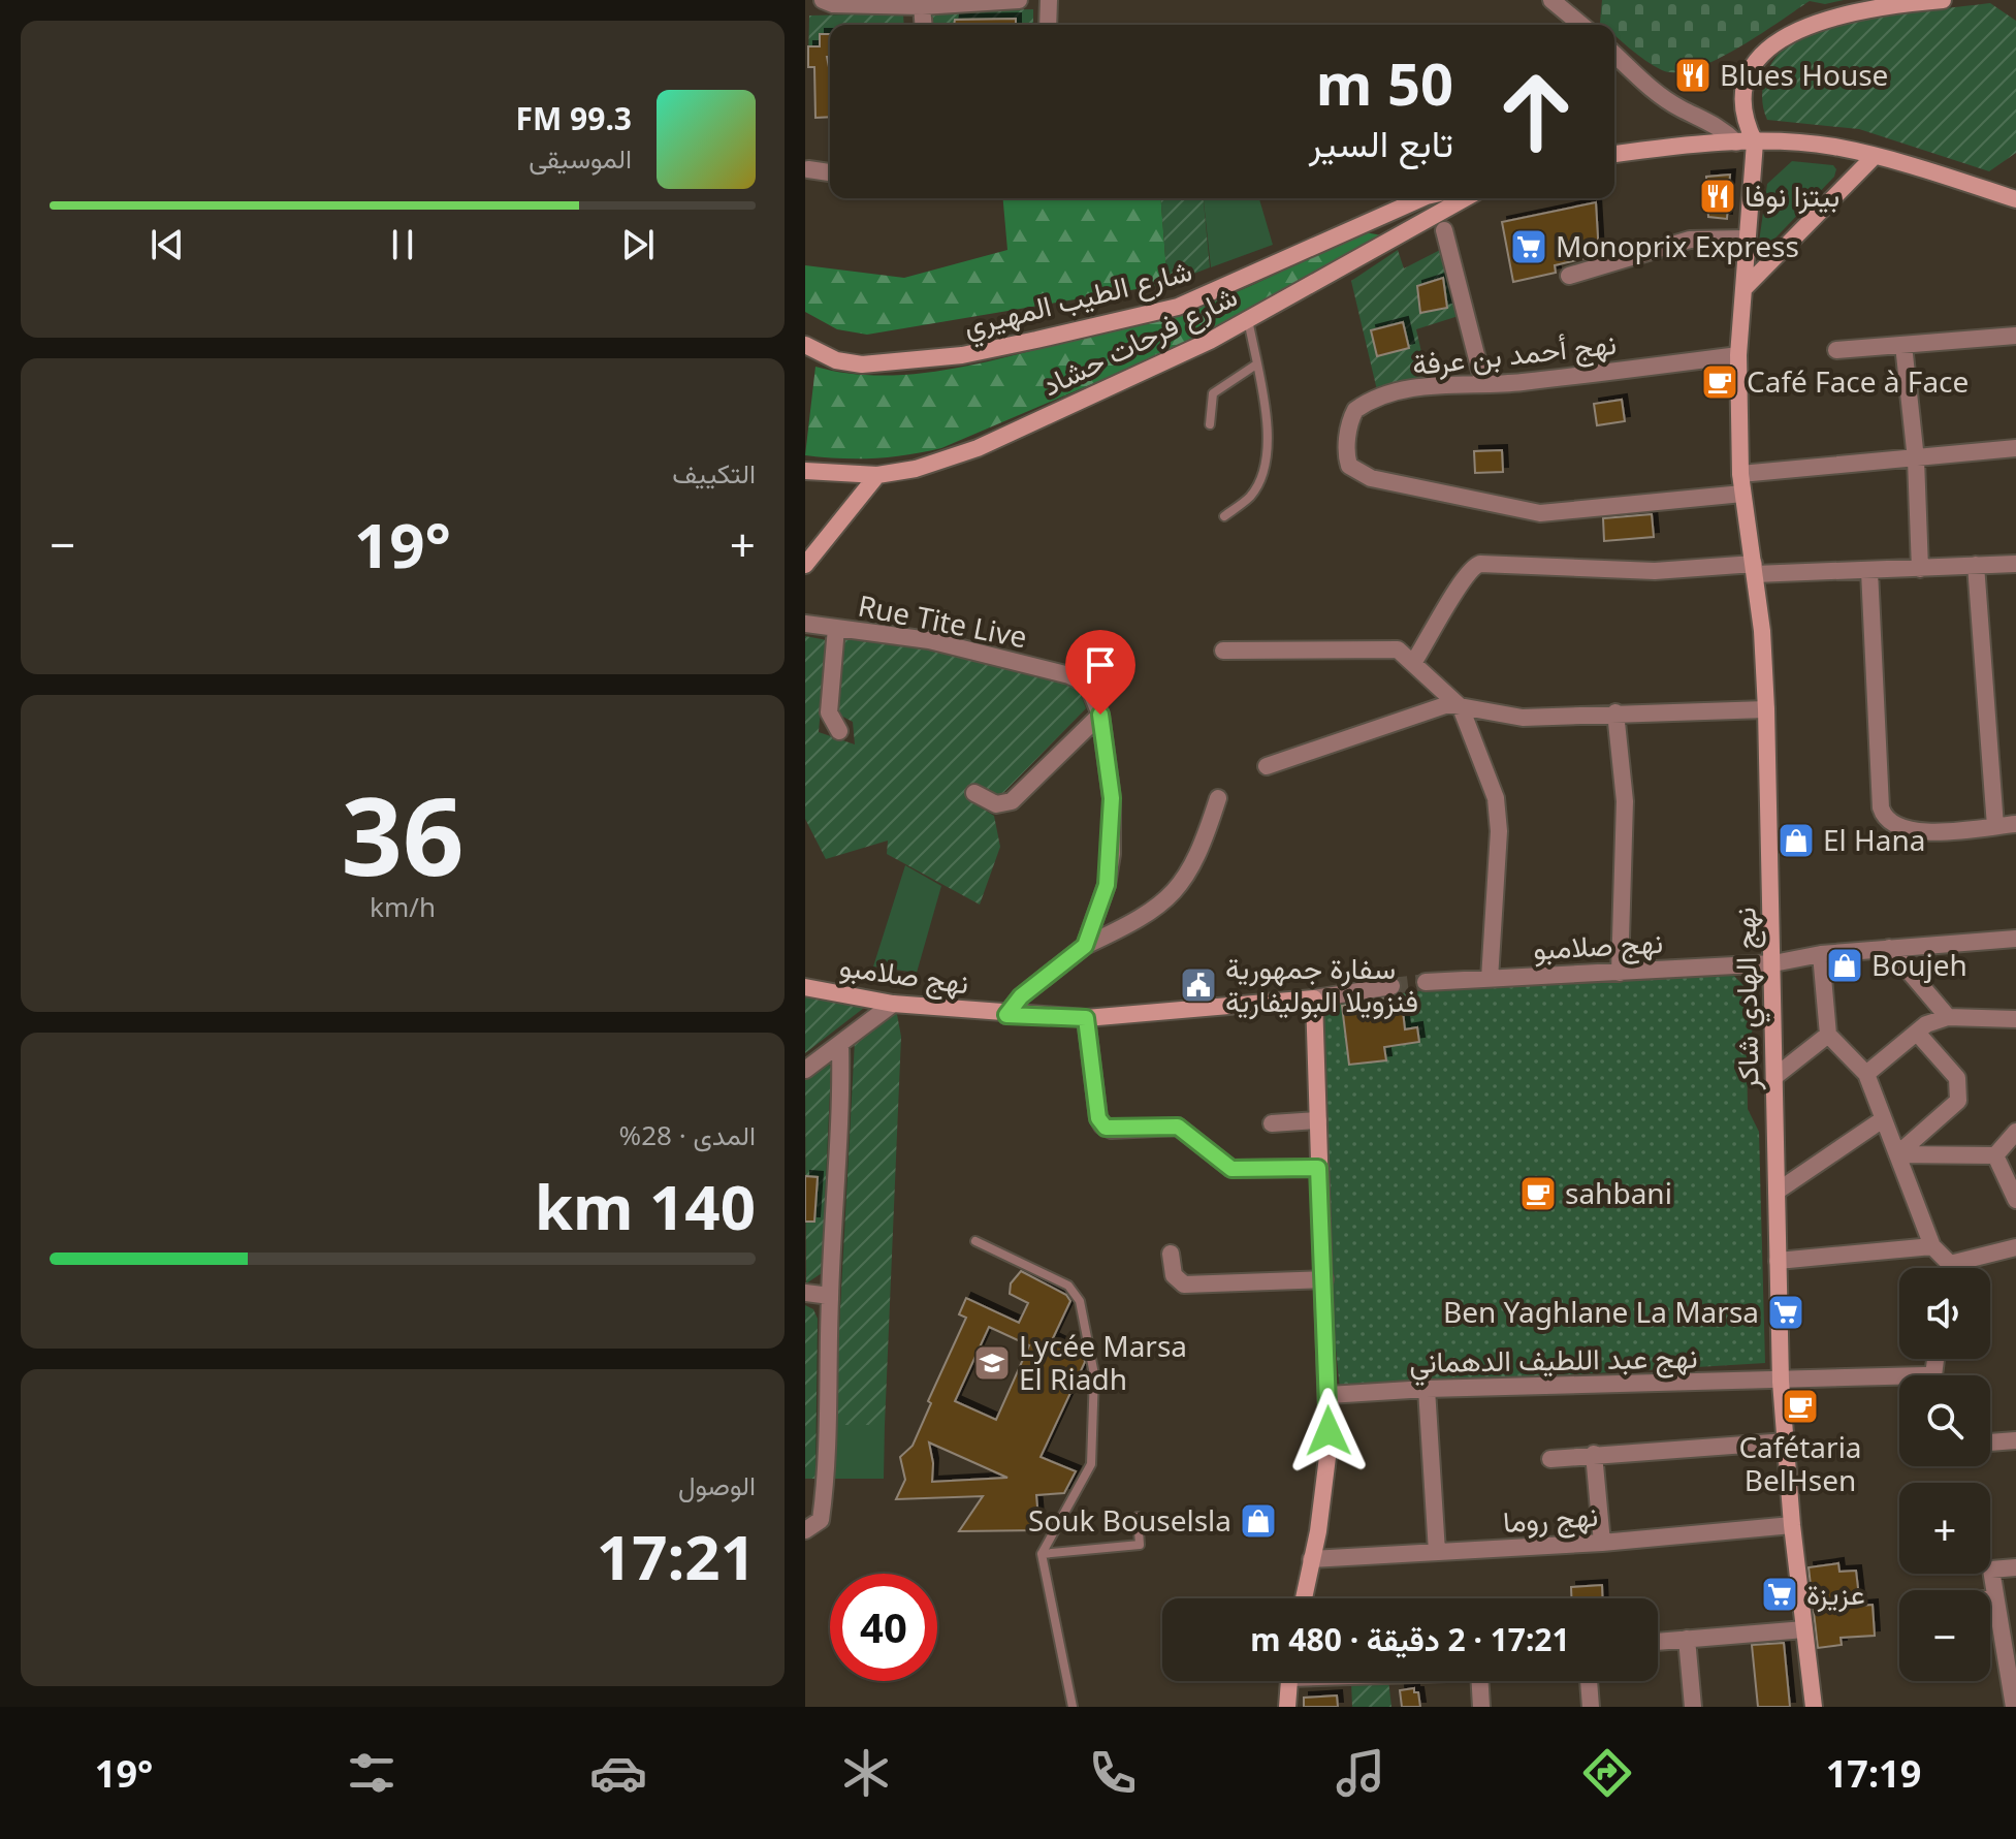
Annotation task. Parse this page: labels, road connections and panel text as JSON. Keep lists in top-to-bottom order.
{
  "streets": {
    "street": [
      "شارع الطيب المهيري",
      "شارع فرحات حشاد",
      "نهج أحمد بن عرفة",
      "Rue Tite Live",
      "نهج صلامبو",
      "نهج الهادي شاكر",
      "نهج عبد اللطيف الدهماني",
      "نهج روما"
    ]
  },
  "crossings": [
    ["نهج أحمد بن عرفة", "نهج الهادي شاكر"],
    ["نهج صلامبو", "نهج الهادي شاكر"],
    ["نهج الهادي شاكر", "نهج عبد اللطيف الدهماني"],
    ["نهج الهادي شاكر", "نهج روما"]
  ],
  "places": {
    "restaurant": ["Blues House", "بيتزا نوفا"],
    "supermarket": ["Monoprix Express", "Ben Yaghlane La Marsa", "عزيزة"],
    "cafe": ["Café Face à Face", "sahbani", "Cafétaria BelHsen"],
    "shop": ["El Hana", "Boujeh", "Souk Bouselsla"],
    "public building": ["سفارة جمهورية فنزويلا البوليفارية"],
    "school or university": ["Lycée Marsa El Riadh"]
  },
  "page": {
    "turn": ["50 m", "تابع السير"],
    "song": ["99.3 FM", "الموسيقى"],
    "tile": [
      "التكييف",
      ["36", "km/h"],
      ["المدى · 28%", "140 km"],
      ["الوصول", "17:21"]
    ],
    "heat": ["−", "19°", "+"],
    "map_buttons": ["+", "−"],
    "limit": "40",
    "trip": "17:21 · 2 دقيقة · 480 m",
    "tabs": ["17:19", "19°"]
  }
}
